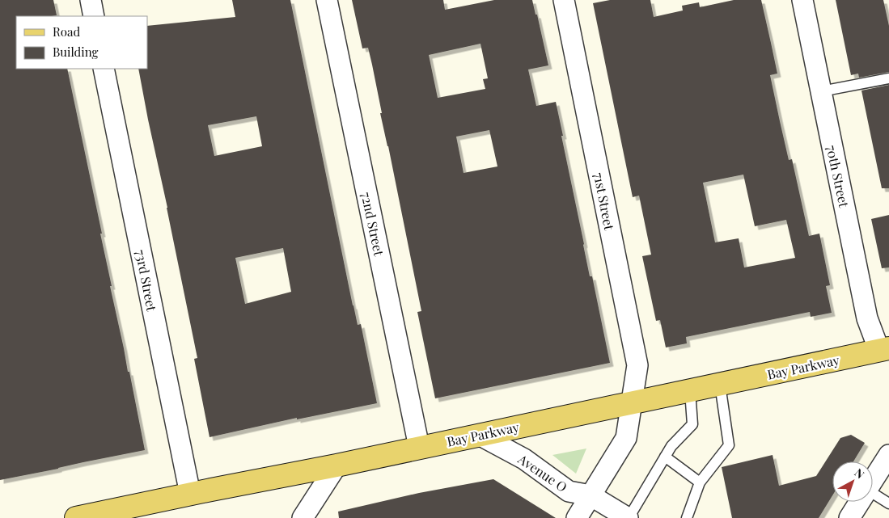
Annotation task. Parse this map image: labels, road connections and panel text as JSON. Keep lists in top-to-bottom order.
{
  "streets": {
    "main road": ["Bay Parkway"],
    "street": [
      "70th Street",
      "71st Street",
      "72nd Street",
      "73rd Street",
      "Avenue O"
    ]
  },
  "crossings": [
    ["70th Street", "Bay Parkway"],
    ["71st Street", "Bay Parkway"],
    ["71st Street", "Avenue O"],
    ["72nd Street", "Bay Parkway"],
    ["73rd Street", "Bay Parkway"],
    ["Bay Parkway", "Avenue O"]
  ],
  "legend": ["Road", "Building"],
  "north": "top right"
}
